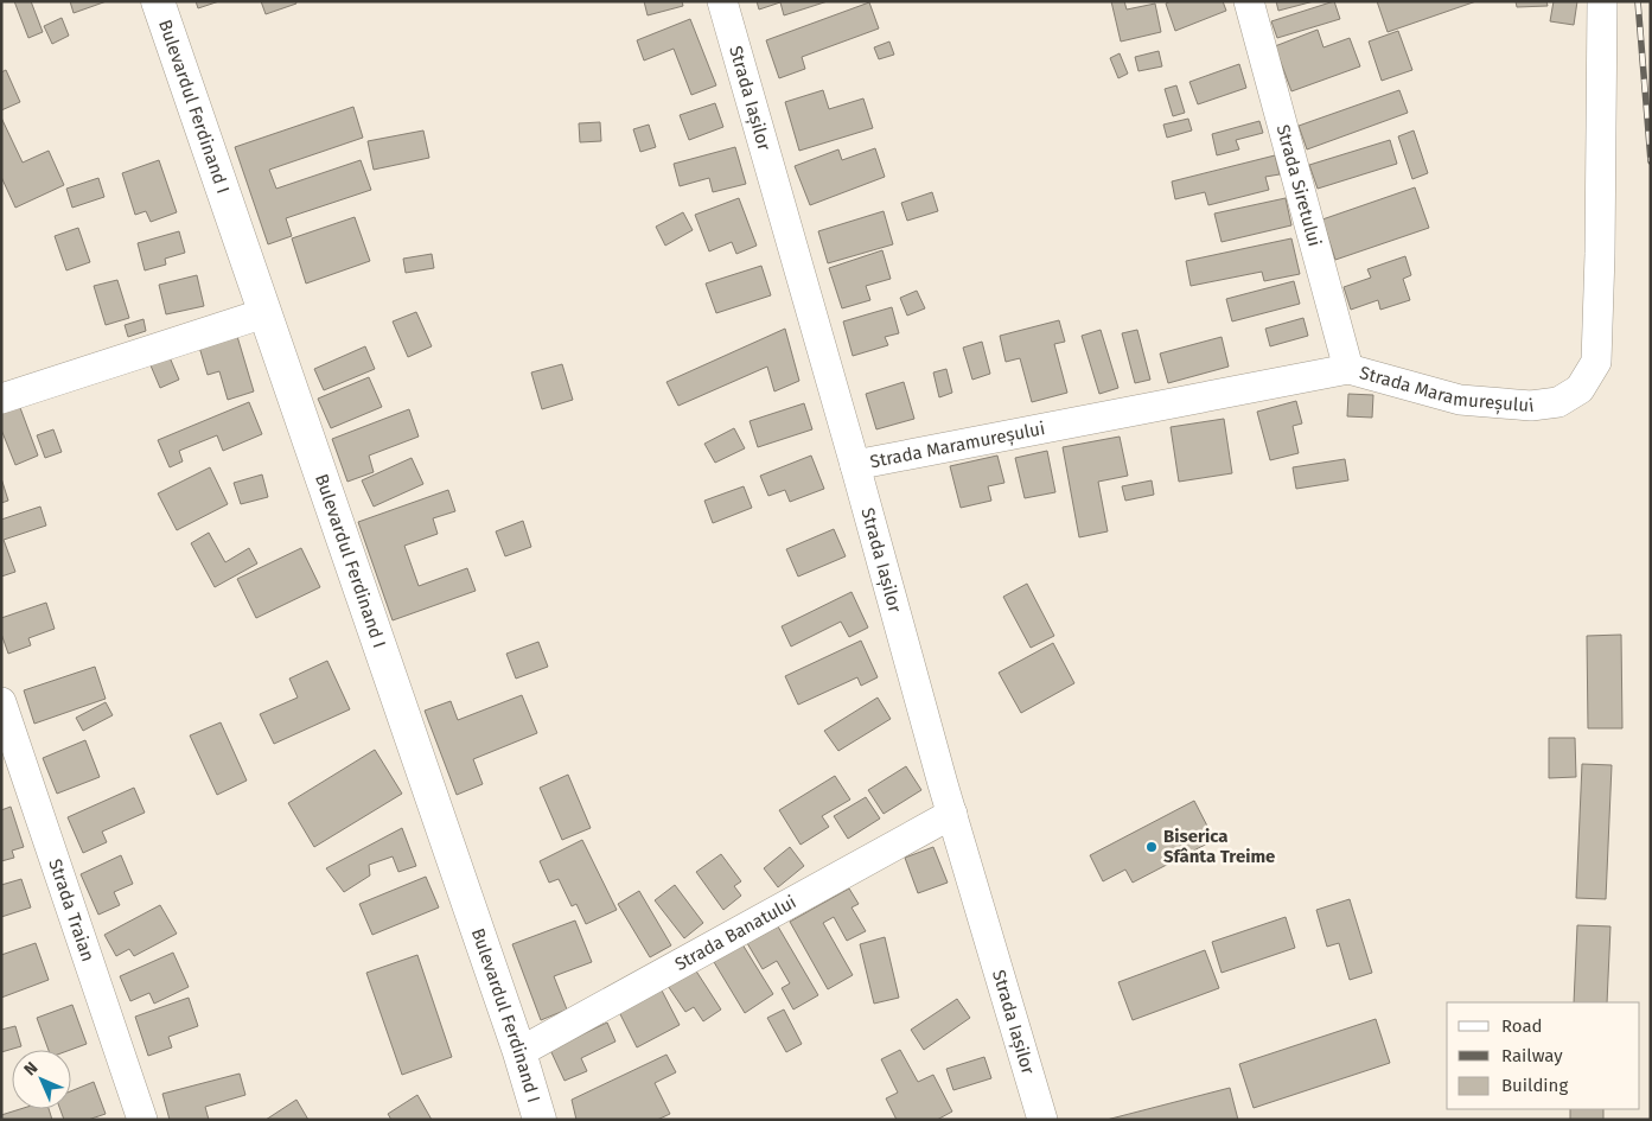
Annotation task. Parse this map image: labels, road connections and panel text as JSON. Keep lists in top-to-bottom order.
{
  "streets": {
    "main road": ["Bulevardul Ferdinand I"],
    "street": [
      "Strada Iașilor",
      "Strada Siretului",
      "Strada Maramureșului",
      "Strada Traian",
      "Strada Banatului"
    ]
  },
  "crossings": [
    ["Strada Iașilor", "Strada Maramureșului"],
    ["Strada Iașilor", "Strada Banatului"],
    ["Bulevardul Ferdinand I", "Strada Banatului"],
    ["Strada Siretului", "Strada Maramureșului"]
  ],
  "places": ["Biserica Sfânta Treime"],
  "legend": ["Road", "Railway", "Building"],
  "north": "top left"
}
